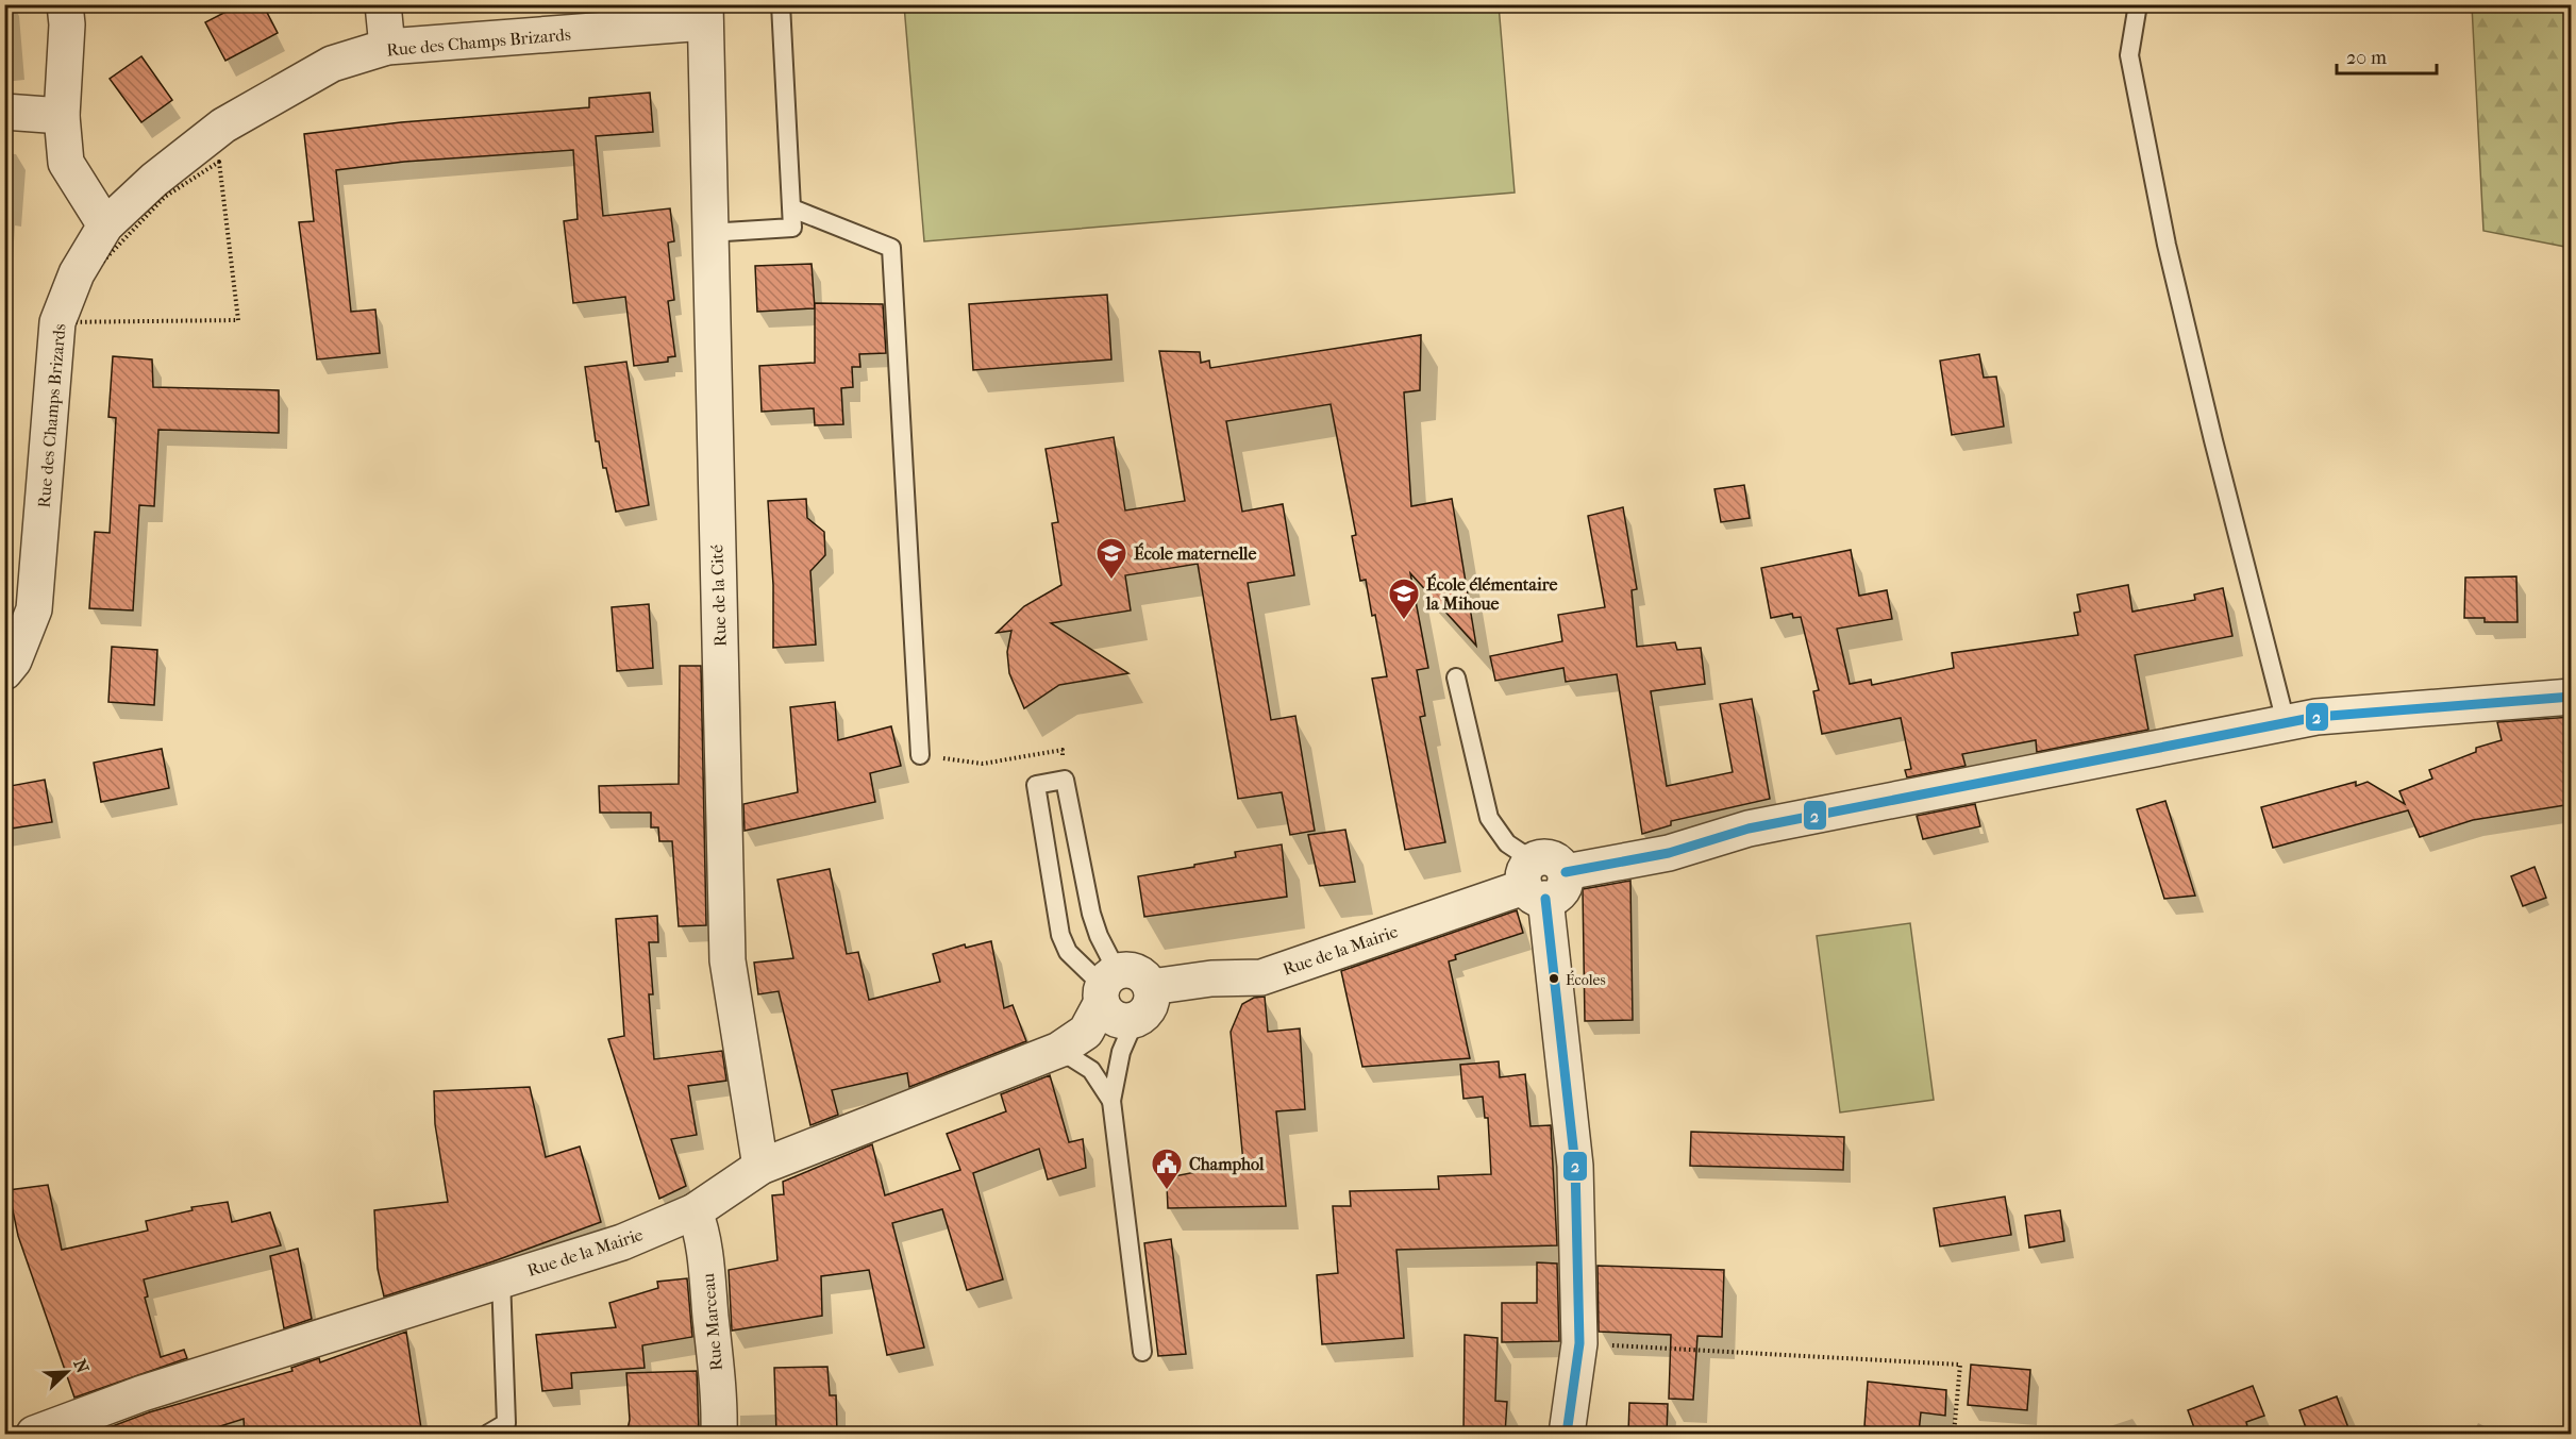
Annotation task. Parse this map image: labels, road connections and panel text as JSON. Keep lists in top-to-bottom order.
{
  "streets": {
    "street": [
      "Rue des Champs Brizards",
      "Rue de la Cité",
      "Rue de la Mairie",
      "Rue Marceau"
    ]
  },
  "crossings": [
    ["Rue des Champs Brizards", "Rue de la Cité"],
    ["Rue de la Cité", "Rue de la Mairie"],
    ["Rue de la Mairie", "Rue Marceau"]
  ],
  "places": {
    "school or university": ["École maternelle", "École élémentaire la Mihoue"],
    "other": ["Écoles"],
    "public building": ["Champhol"]
  },
  "lines": ["transit line 2"],
  "scale_bar": "20 m",
  "north": "top right"
}
